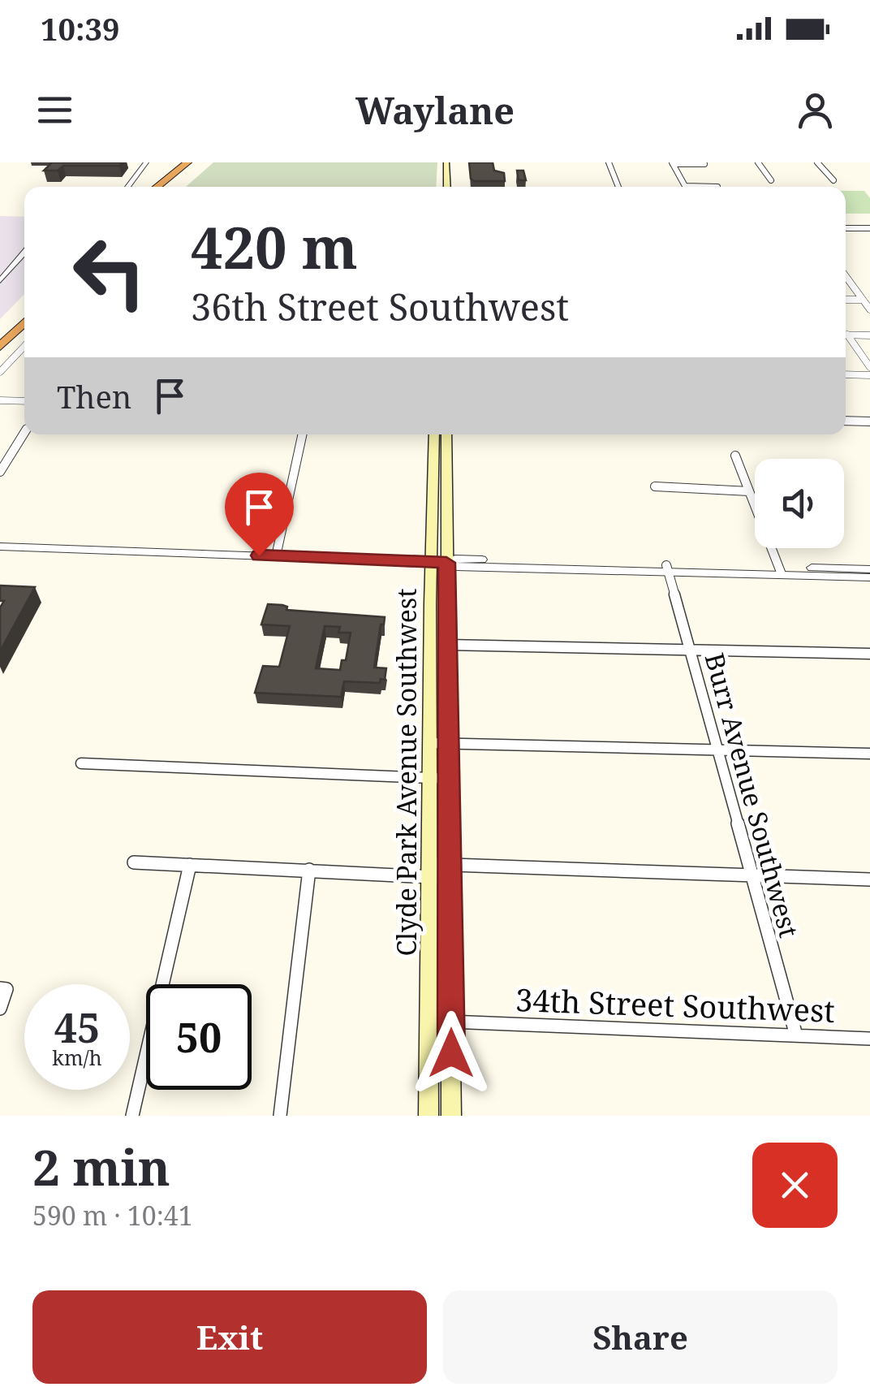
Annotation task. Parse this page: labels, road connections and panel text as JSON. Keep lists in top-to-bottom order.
{
  "streets": {
    "main road": ["Clyde Park Avenue Southwest"],
    "street": ["Burr Avenue Southwest", "34th Street Southwest"]
  },
  "crossings": [
    ["Clyde Park Avenue Southwest", "34th Street Southwest"],
    ["Burr Avenue Southwest", "34th Street Southwest"]
  ],
  "page": {
    "status": "10:39",
    "header": "Waylane",
    "turn": ["420 m", "36th Street Southwest"],
    "then": "Then",
    "speed": "45 km/h",
    "limit": "50",
    "heading": ["2 min", "590 m · 10:41"],
    "buttons": ["Exit", "Share"]
  }
}
